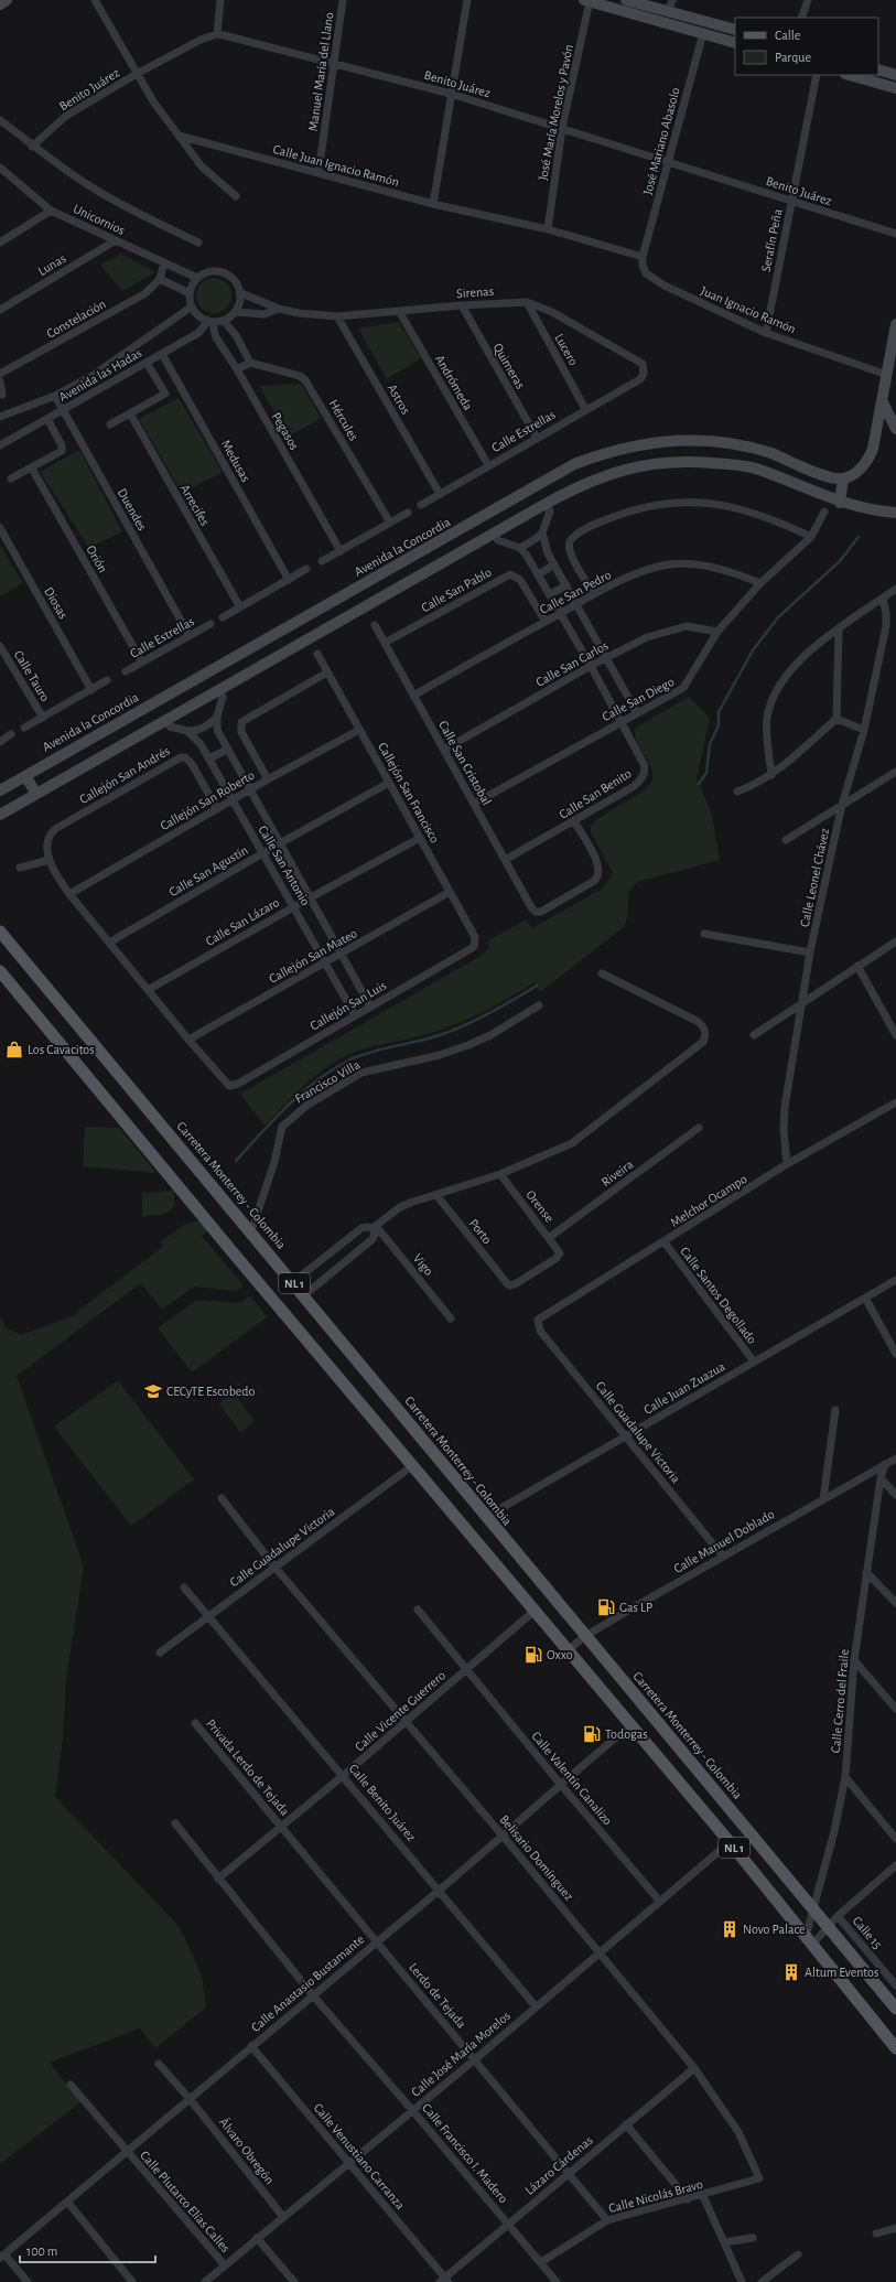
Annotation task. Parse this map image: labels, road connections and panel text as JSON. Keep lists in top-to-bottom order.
{
  "streets": {
    "main road": ["Avenida la Concordia", "Carretera Monterrey - Colombia", "NL 1"],
    "street": [
      "Manuel María del Llano",
      "Benito Juárez",
      "José María Morelos y Pavón",
      "José Mariano Abasolo",
      "Calle Juan Ignacio Ramón",
      "Unicornios",
      "Serafín Peña",
      "Lunas",
      "Sirenas",
      "Juan Ignacio Ramón",
      "Constelación",
      "Lucero",
      "Quimeras",
      "Avenida las Hadas",
      "Andrómeda",
      "Astros",
      "Hércules",
      "Pegasos",
      "Calle Estrellas",
      "Medusas",
      "Arrecifes",
      "Duendes",
      "Orión",
      "Calle San Pablo",
      "Calle San Pedro",
      "Diosas",
      "Calle San Carlos",
      "Calle Tauro",
      "Calle San Diego",
      "Calle San Cristobal",
      "Callejón San Andrés",
      "Callejón San Francisco",
      "Calle San Benito",
      "Callejón San Roberto",
      "Calle San Antonio",
      "Calle San Agustín",
      "Calle Leonel Chávez",
      "Calle San Lázaro",
      "Callejón San Mateo",
      "Callejón San Luis",
      "Francisco Villa",
      "Riveira",
      "Melchor Ocampo",
      "Orense",
      "Porto",
      "Vigo",
      "Calle Santos Degollado",
      "Calle Juan Zuazua",
      "Calle Guadalupe Victoria",
      "Calle Manuel Doblado",
      "Calle Cerro del Fraile",
      "Calle Vicente Guerrero",
      "Privada Lerdo de Tejada",
      "Calle Valentín Canalizo",
      "Calle Benito Juárez",
      "Belisario Domínguez",
      "Calle 15",
      "Calle Anastasio Bustamante",
      "Lerdo de Tejada",
      "Calle José María Morelos",
      "Álvaro Obregón",
      "Calle Francisco I. Madero",
      "Calle Venustiano Carranza",
      "Lázaro Cárdenas",
      "Calle Nicolás Bravo",
      "Calle Plutarco Elías Calles"
    ]
  },
  "crossings": [
    ["Manuel María del Llano", "Benito Juárez"],
    ["Manuel María del Llano", "Calle Juan Ignacio Ramón"],
    ["Benito Juárez", "José María Morelos y Pavón"],
    ["Benito Juárez", "José Mariano Abasolo"],
    ["Benito Juárez", "Serafín Peña"],
    ["José María Morelos y Pavón", "Calle Juan Ignacio Ramón"],
    ["José Mariano Abasolo", "Calle Juan Ignacio Ramón"],
    ["José Mariano Abasolo", "Juan Ignacio Ramón"],
    ["Calle Juan Ignacio Ramón", "Juan Ignacio Ramón"],
    ["Unicornios", "Lunas"],
    ["Unicornios", "Sirenas"],
    ["Unicornios", "Avenida las Hadas"],
    ["Unicornios", "Pegasos"],
    ["Serafín Peña", "Juan Ignacio Ramón"],
    ["Sirenas", "Lucero"],
    ["Sirenas", "Quimeras"],
    ["Sirenas", "Avenida las Hadas"],
    ["Sirenas", "Andrómeda"],
    ["Sirenas", "Astros"],
    ["Sirenas", "Pegasos"],
    ["Sirenas", "Calle Estrellas"],
    ["Lucero", "Calle Estrellas"],
    ["Quimeras", "Calle Estrellas"],
    ["Avenida las Hadas", "Pegasos"],
    ["Avenida las Hadas", "Medusas"],
    ["Avenida las Hadas", "Duendes"],
    ["Andrómeda", "Calle Estrellas"],
    ["Astros", "Calle Estrellas"],
    ["Calle Estrellas", "Duendes"],
    ["Calle Estrellas", "Orión"],
    ["Calle San Pablo", "Calle San Pedro"],
    ["Calle San Pablo", "Calle San Cristobal"],
    ["Calle San Pedro", "Calle San Diego"],
    ["Calle San Pedro", "Calle San Cristobal"],
    ["Calle San Carlos", "Calle San Diego"],
    ["Calle San Carlos", "Calle San Cristobal"],
    ["Calle San Diego", "Calle San Cristobal"],
    ["Calle San Diego", "Calle San Benito"],
    ["Calle San Cristobal", "Calle San Benito"],
    ["Callejón San Andrés", "Callejón San Roberto"],
    ["Callejón San Francisco", "Callejón San Roberto"],
    ["Callejón San Francisco", "Calle San Agustín"],
    ["Callejón San Francisco", "Calle San Lázaro"],
    ["Callejón San Francisco", "Callejón San Mateo"],
    ["Callejón San Francisco", "Callejón San Luis"],
    ["Callejón San Roberto", "Calle San Antonio"],
    ["Calle San Antonio", "Calle San Agustín"],
    ["Calle San Antonio", "Calle San Lázaro"],
    ["Calle San Antonio", "Callejón San Mateo"],
    ["Calle San Antonio", "Callejón San Luis"],
    ["Calle Leonel Chávez", "Melchor Ocampo"],
    ["Callejón San Mateo", "Callejón San Luis"],
    ["Francisco Villa", "Carretera Monterrey - Colombia"],
    ["Riveira", "Orense"],
    ["Carretera Monterrey - Colombia", "Calle Juan Zuazua"],
    ["Carretera Monterrey - Colombia", "Calle Manuel Doblado"],
    ["Carretera Monterrey - Colombia", "Calle Cerro del Fraile"],
    ["Melchor Ocampo", "Calle Santos Degollado"],
    ["Melchor Ocampo", "Calle Guadalupe Victoria"],
    ["Orense", "Porto"],
    ["NL 1", "Calle Guadalupe Victoria"],
    ["NL 1", "Calle Manuel Doblado"],
    ["NL 1", "Calle Cerro del Fraile"],
    ["NL 1", "Calle Vicente Guerrero"],
    ["NL 1", "Calle Anastasio Bustamante"],
    ["NL 1", "Calle José María Morelos"],
    ["Calle Santos Degollado", "Calle Juan Zuazua"],
    ["Calle Juan Zuazua", "Calle Guadalupe Victoria"],
    ["Calle Guadalupe Victoria", "Calle Manuel Doblado"],
    ["Calle Guadalupe Victoria", "Calle Benito Juárez"],
    ["Calle Guadalupe Victoria", "Belisario Domínguez"],
    ["Calle Manuel Doblado", "Calle Cerro del Fraile"],
    ["Calle Vicente Guerrero", "Privada Lerdo de Tejada"],
    ["Calle Vicente Guerrero", "Calle Valentín Canalizo"],
    ["Calle Vicente Guerrero", "Calle Benito Juárez"],
    ["Calle Vicente Guerrero", "Belisario Domínguez"],
    ["Calle Vicente Guerrero", "Lerdo de Tejada"],
    ["Calle Vicente Guerrero", "Calle Francisco I. Madero"],
    ["Privada Lerdo de Tejada", "Lerdo de Tejada"],
    ["Calle Valentín Canalizo", "Calle Anastasio Bustamante"],
    ["Calle Valentín Canalizo", "Calle José María Morelos"],
    ["Calle Benito Juárez", "Calle Anastasio Bustamante"],
    ["Calle Benito Juárez", "Calle José María Morelos"],
    ["Belisario Domínguez", "Calle Anastasio Bustamante"],
    ["Belisario Domínguez", "Calle José María Morelos"],
    ["Belisario Domínguez", "Lázaro Cárdenas"],
    ["Belisario Domínguez", "Calle Nicolás Bravo"],
    ["Calle Anastasio Bustamante", "Lerdo de Tejada"],
    ["Calle Anastasio Bustamante", "Álvaro Obregón"],
    ["Calle Anastasio Bustamante", "Calle Francisco I. Madero"],
    ["Calle Anastasio Bustamante", "Calle Venustiano Carranza"],
    ["Calle Anastasio Bustamante", "Calle Plutarco Elías Calles"],
    ["Lerdo de Tejada", "Calle José María Morelos"],
    ["Lerdo de Tejada", "Lázaro Cárdenas"],
    ["Lerdo de Tejada", "Calle Nicolás Bravo"],
    ["Calle José María Morelos", "Álvaro Obregón"],
    ["Calle José María Morelos", "Calle Francisco I. Madero"],
    ["Calle José María Morelos", "Calle Venustiano Carranza"],
    ["Calle José María Morelos", "Calle Plutarco Elías Calles"],
    ["Calle Francisco I. Madero", "Lázaro Cárdenas"],
    ["Calle Francisco I. Madero", "Calle Nicolás Bravo"],
    ["Calle Venustiano Carranza", "Lázaro Cárdenas"]
  ],
  "places": {
    "shop": ["Los Cavacitos"],
    "school or university": ["CECyTE Escobedo"],
    "fuel station": ["Gas LP", "Oxxo", "Todogas"],
    "building": ["Novo Palace", "Altum Eventos"]
  },
  "legend": ["Calle", "Parque"],
  "scale_bar": "100 m"
}
